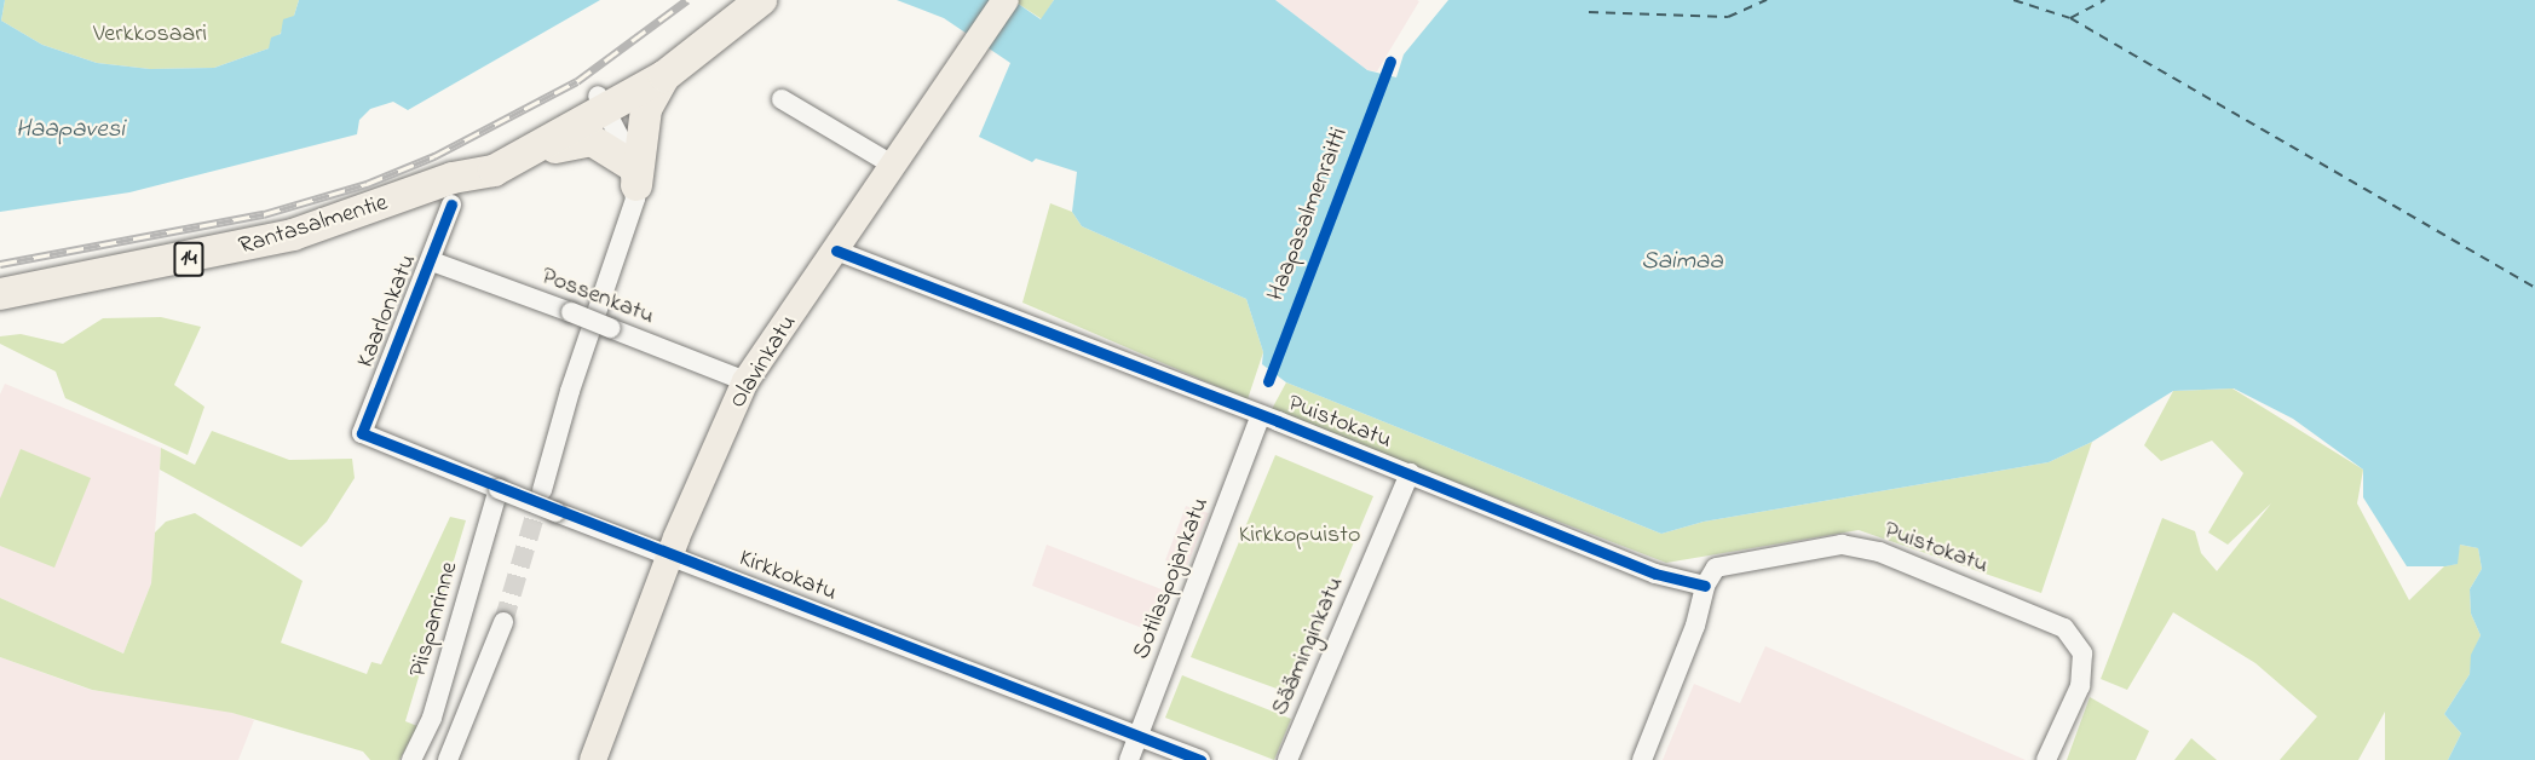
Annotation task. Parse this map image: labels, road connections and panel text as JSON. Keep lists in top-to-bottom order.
{
  "streets": {
    "highway": ["Rantasalmentie", "14"],
    "main road": ["Olavinkatu"],
    "street": [
      "Possenkatu",
      "Kaarlonkatu",
      "Puistokatu",
      "Kirkkokatu",
      "Sotilaspojankatu",
      "Piispanrinne",
      "Sääminginkatu"
    ],
    "cycle path": ["Haapasalmenraitti"]
  },
  "crossings": [
    ["Rantasalmentie", "14"],
    ["Rantasalmentie", "Kaarlonkatu"],
    ["Possenkatu", "Kaarlonkatu"],
    ["Possenkatu", "Olavinkatu"],
    ["Kaarlonkatu", "Kirkkokatu"],
    ["Olavinkatu", "Puistokatu"],
    ["Olavinkatu", "Kirkkokatu"],
    ["Puistokatu", "Sotilaspojankatu"],
    ["Puistokatu", "Sääminginkatu"],
    ["Kirkkokatu", "Sotilaspojankatu"],
    ["Kirkkokatu", "Piispanrinne"]
  ],
  "water": ["Haapavesi", "Saimaa"],
  "parks": ["Verkkosaari", "Kirkkopuisto"]
}
